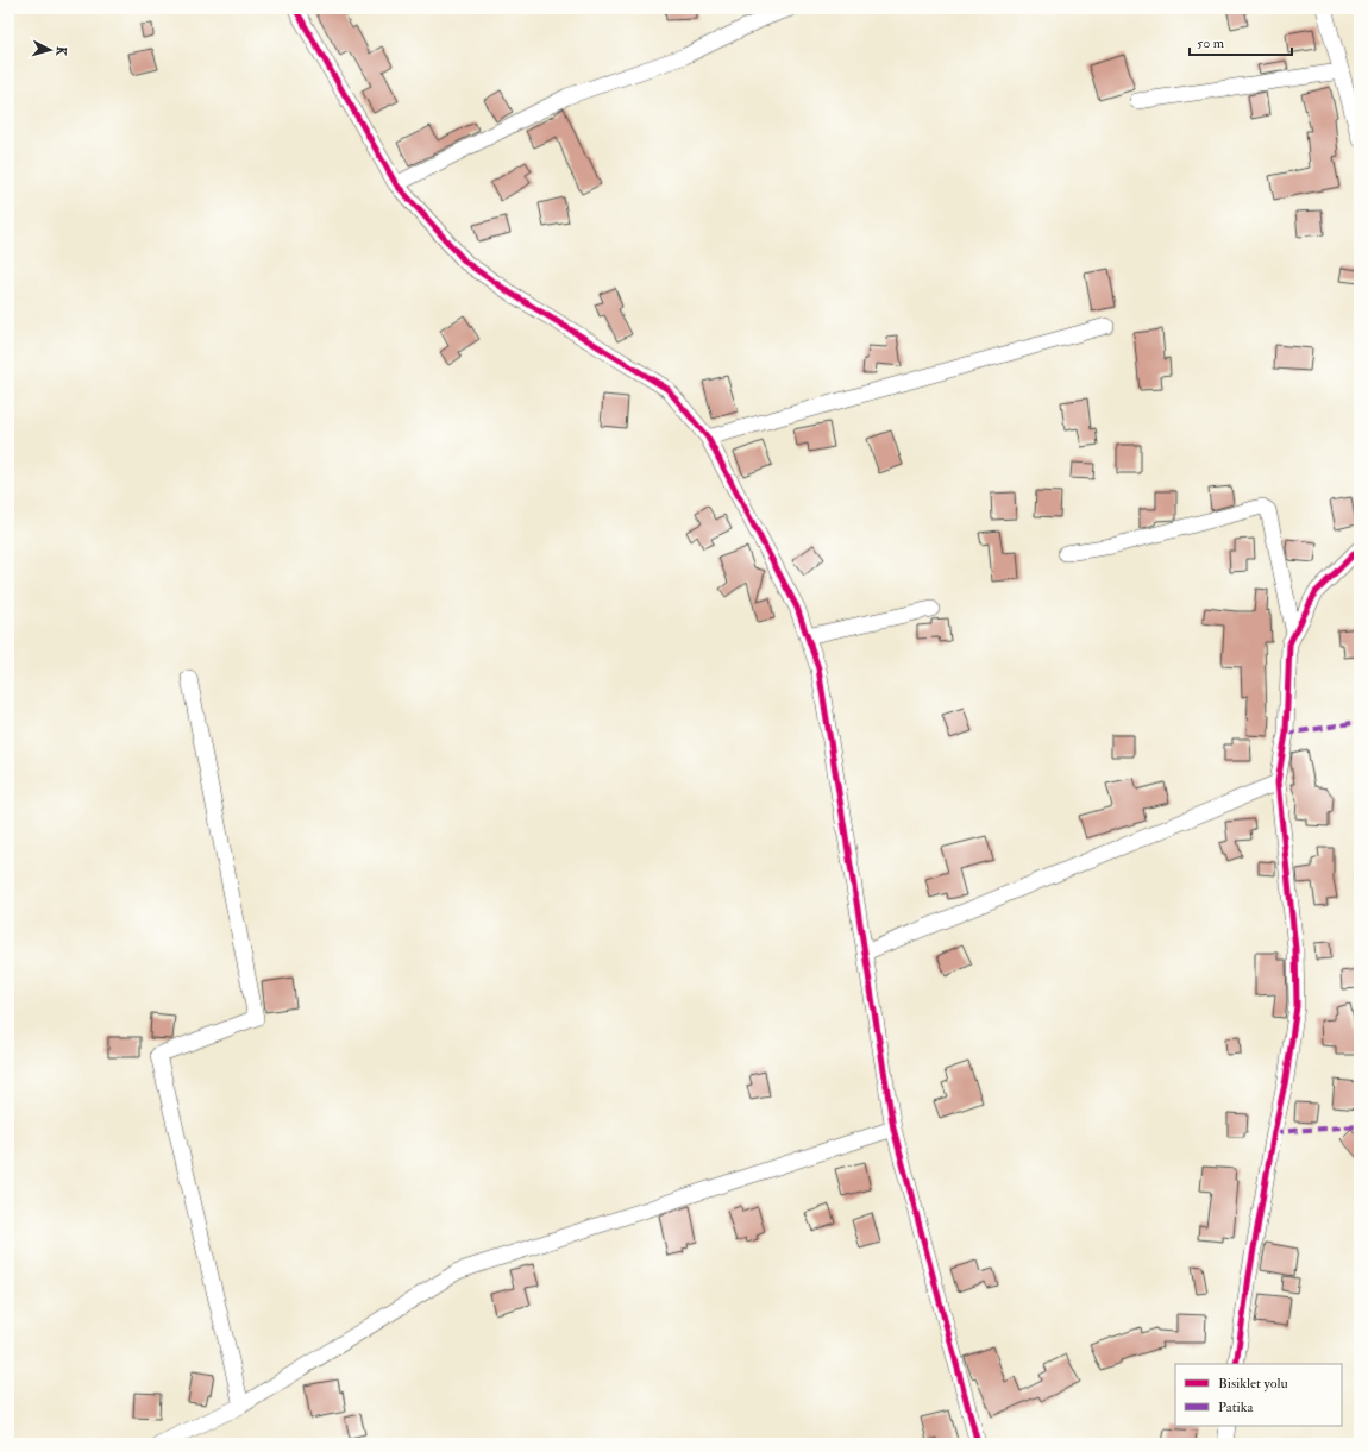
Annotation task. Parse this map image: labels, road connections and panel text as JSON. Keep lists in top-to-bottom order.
{
  "legend": ["Bisiklet yolu", "Patika"],
  "scale_bar": "50 m",
  "north": "right"
}
